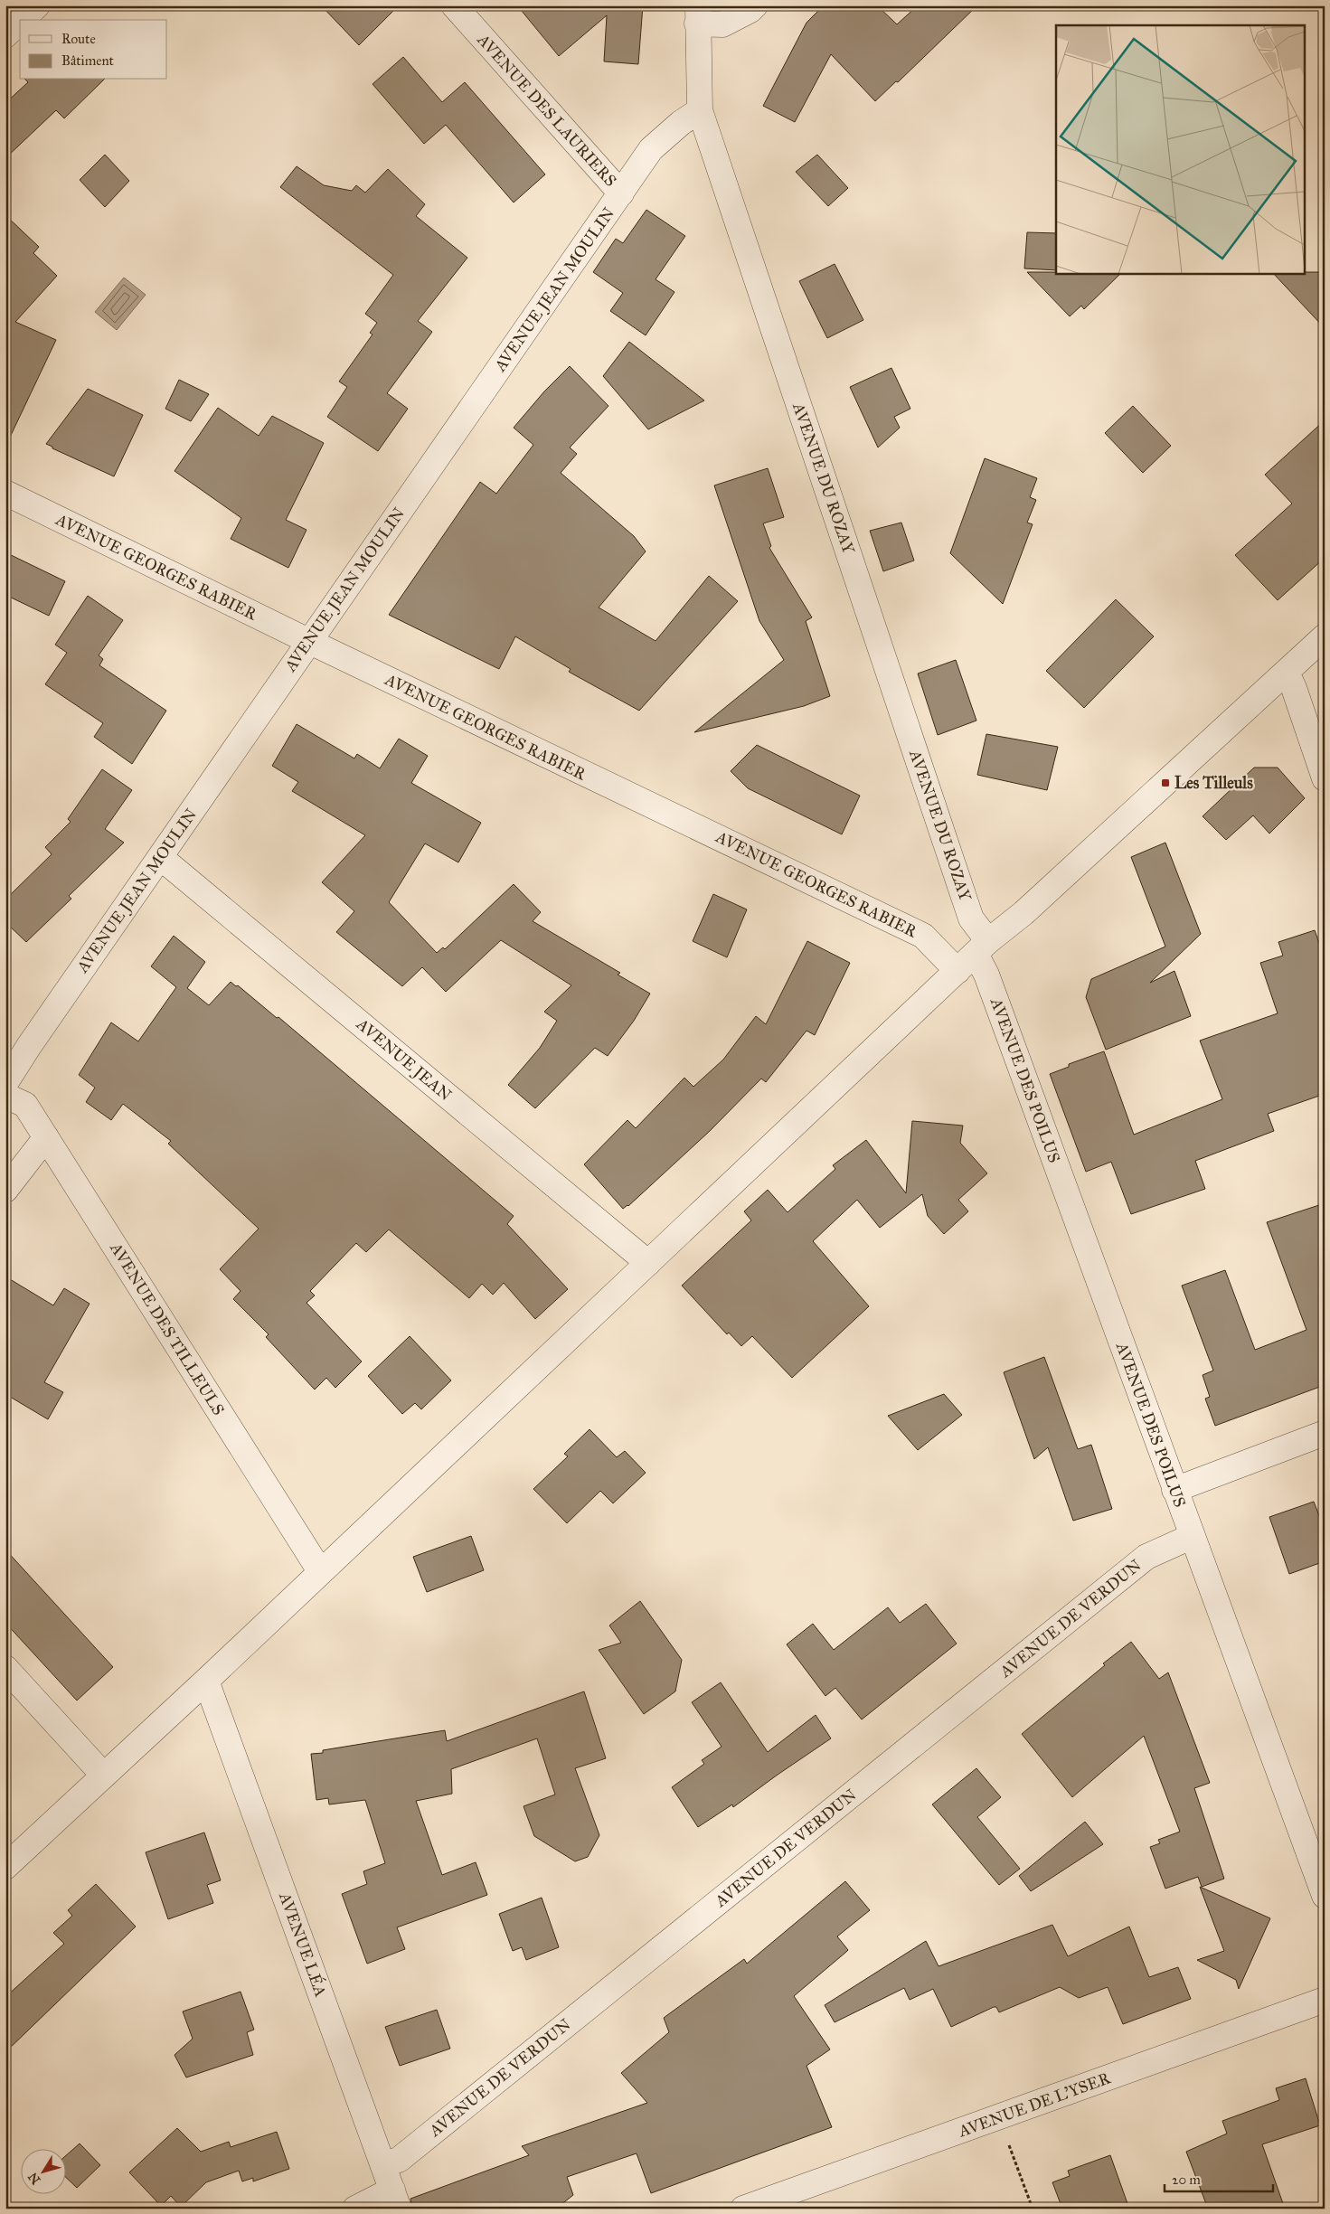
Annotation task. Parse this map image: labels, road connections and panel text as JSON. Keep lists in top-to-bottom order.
{
  "streets": {
    "street": [
      "AVENUE DES LAURIERS",
      "AVENUE JEAN MOULIN",
      "AVENUE DU ROZAY",
      "AVENUE GEORGES RABIER",
      "AVENUE JEAN",
      "AVENUE DES POILUS",
      "AVENUE DES TILLEULS",
      "AVENUE DE VERDUN",
      "AVENUE LÉA",
      "AVENUE DE L'YSER"
    ]
  },
  "crossings": [
    ["AVENUE DES LAURIERS", "AVENUE JEAN MOULIN"],
    ["AVENUE JEAN MOULIN", "AVENUE DU ROZAY"],
    ["AVENUE JEAN MOULIN", "AVENUE GEORGES RABIER"],
    ["AVENUE JEAN MOULIN", "AVENUE JEAN"],
    ["AVENUE DU ROZAY", "AVENUE DES POILUS"],
    ["AVENUE DES POILUS", "AVENUE DE VERDUN"],
    ["AVENUE DE VERDUN", "AVENUE LÉA"]
  ],
  "places": {
    "transit": ["Les Tilleuls"]
  },
  "legend": ["Route", "Bâtiment"],
  "scale_bar": "20 m",
  "north": "bottom left"
}
